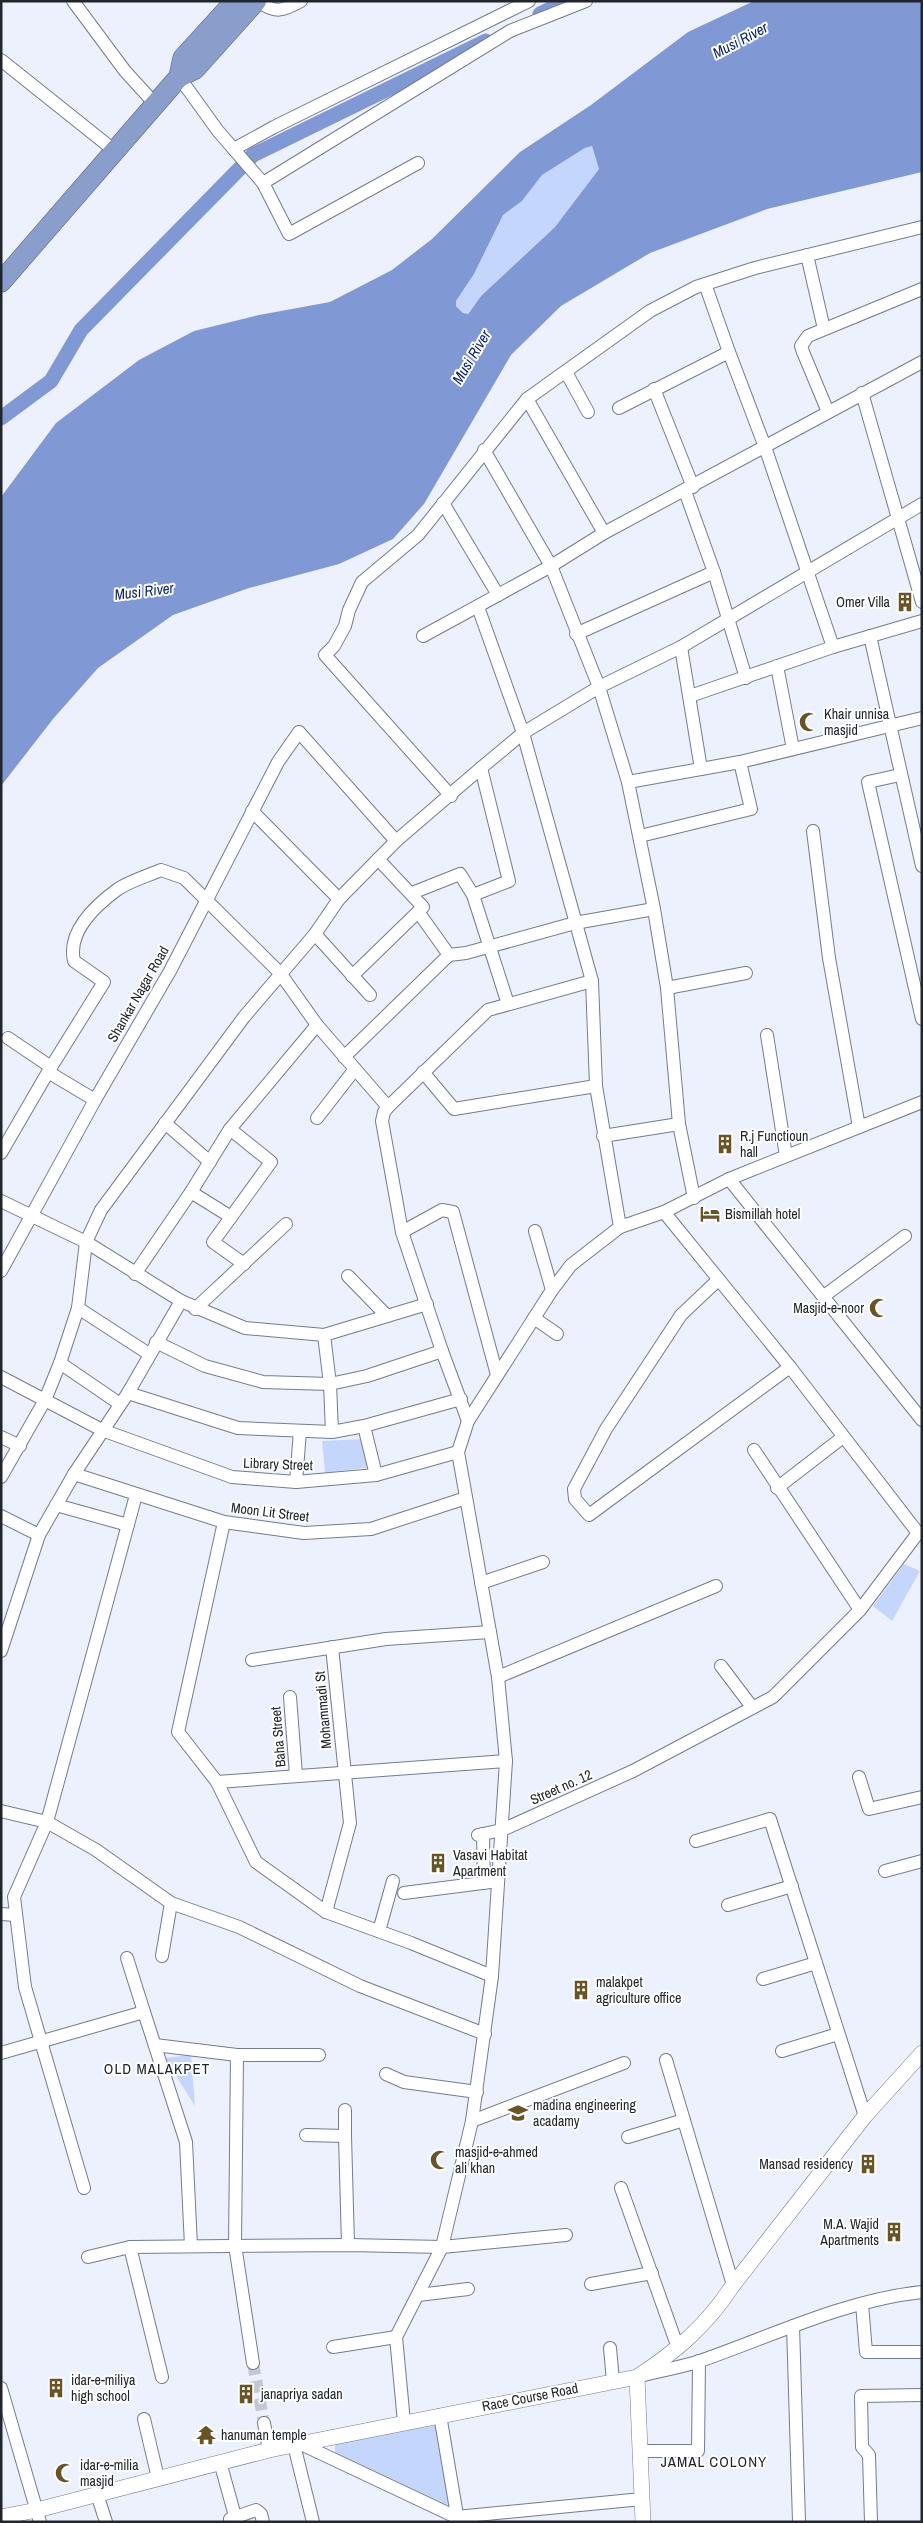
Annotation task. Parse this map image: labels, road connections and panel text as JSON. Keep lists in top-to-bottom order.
{
  "streets": {
    "street": [
      "Shankar Nagar Road",
      "Library Street",
      "Moon Lit Street",
      "Mohammadi St",
      "Baha Street",
      "Street no. 12",
      "Race Course Road"
    ]
  },
  "districts": ["OLD MALAKPET", "JAMAL COLONY"],
  "water": ["Musi River"],
  "places": {
    "building": [
      "Omer Villa",
      "R.j Functioun hall",
      "Vasavi Habitat Apartment",
      "malakpet agriculture office",
      "Mansad residency",
      "M.A. Wajid Apartments",
      "idar-e-miliya high school",
      "janapriya sadan"
    ],
    "mosque": [
      "Khair unnisa masjid",
      "Masjid-e-noor",
      "masjid-e-ahmed ali khan",
      "idar-e-milia masjid"
    ],
    "hotel": ["Bismillah hotel"],
    "school or university": ["madina engineering acadamy"],
    "temple": ["hanuman temple"]
  }
}
